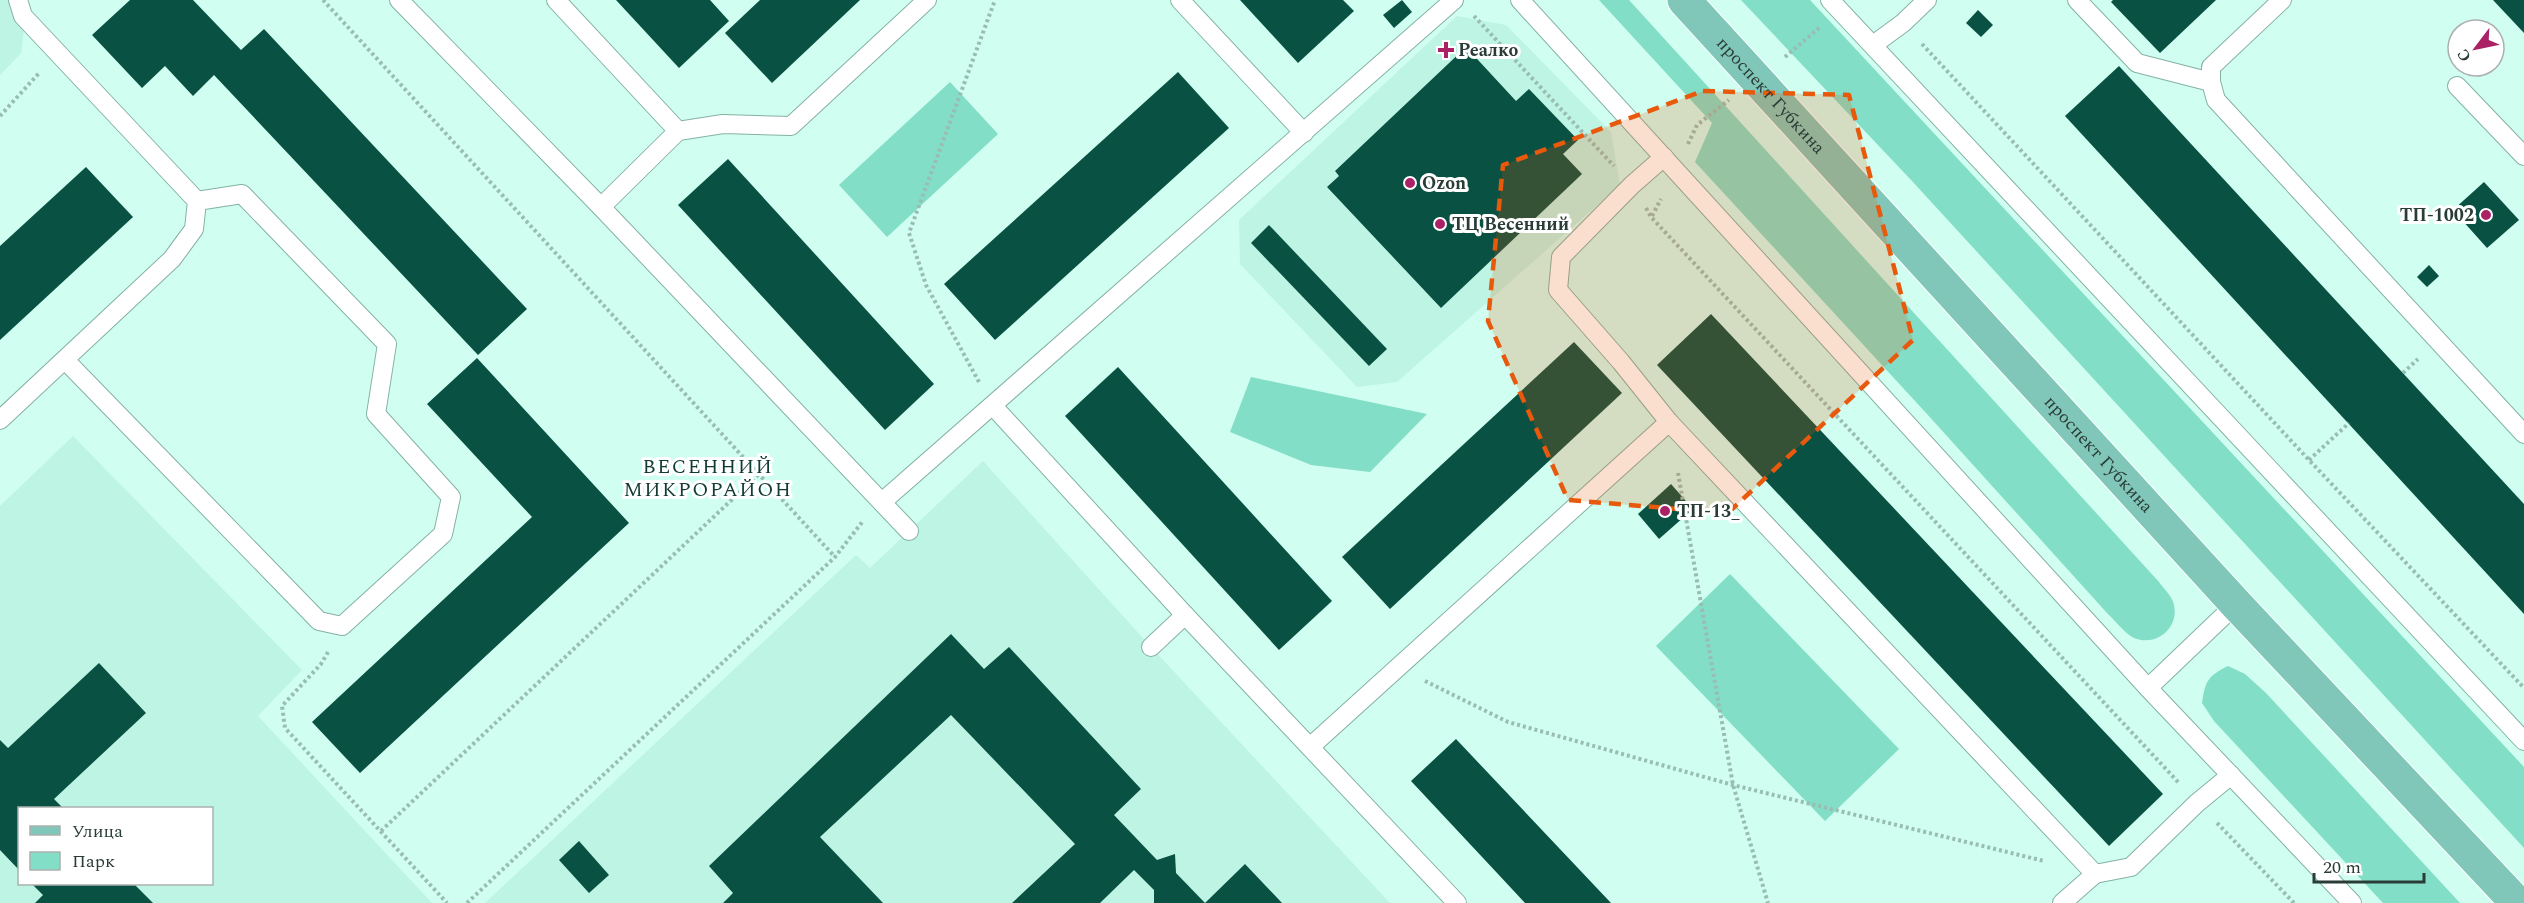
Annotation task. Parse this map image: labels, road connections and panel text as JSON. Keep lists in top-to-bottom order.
{
  "streets": {
    "main road": ["проспект Губкина"]
  },
  "districts": ["ВЕСЕННИЙ МИКРОРАЙОН"],
  "places": {
    "health": ["Реалко"],
    "other": [
      "Ozon",
      "ТП-1002",
      "ТЦ Весенний",
      "ТП-13_"
    ]
  },
  "legend": ["Улица", "Парк"],
  "scale_bar": "20 m",
  "north": "bottom left"
}
